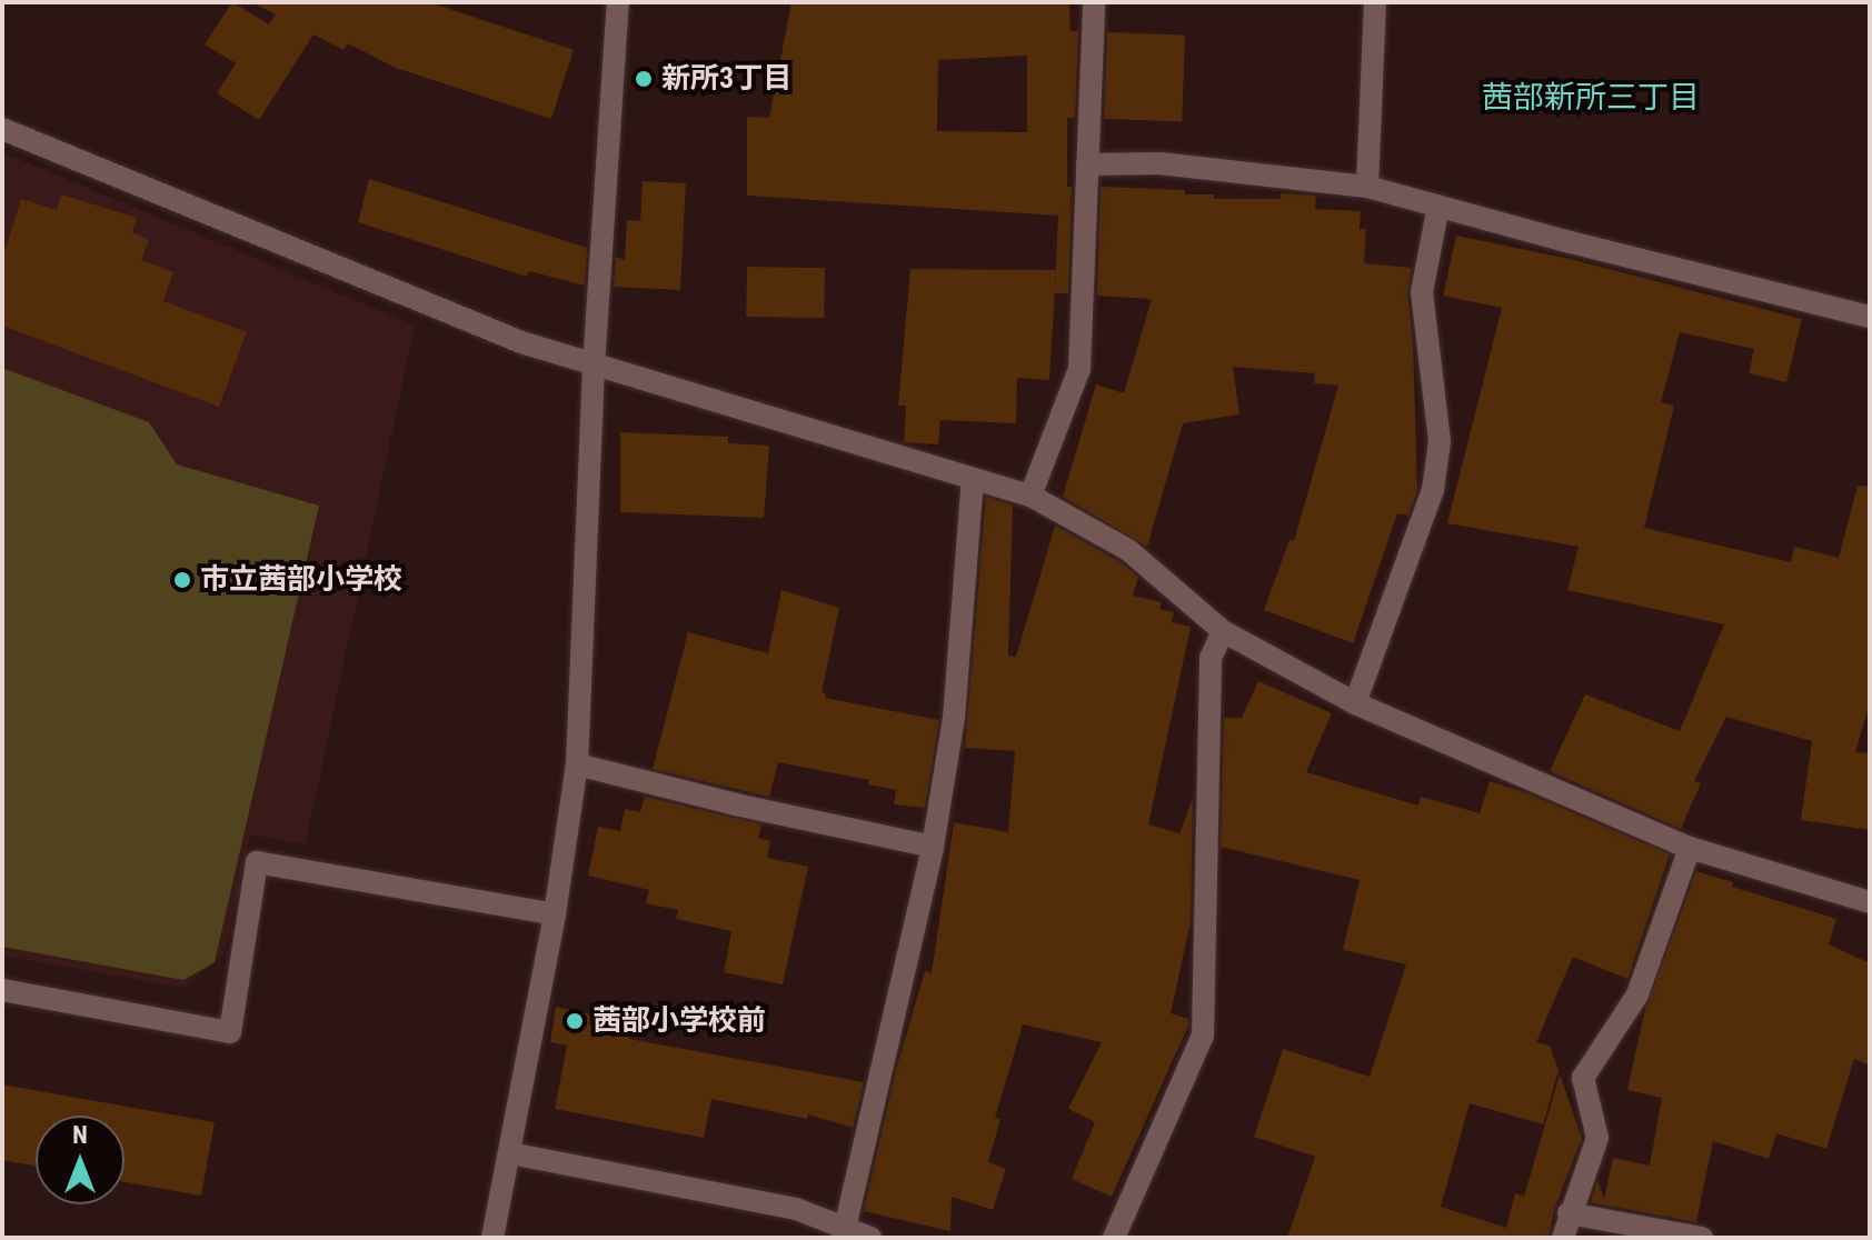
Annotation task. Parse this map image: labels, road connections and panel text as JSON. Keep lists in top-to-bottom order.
{
  "districts": ["茜部新所三丁目"],
  "places": ["新所3丁目", "市立茜部小学校", "茜部小学校前"],
  "north": "top"
}
